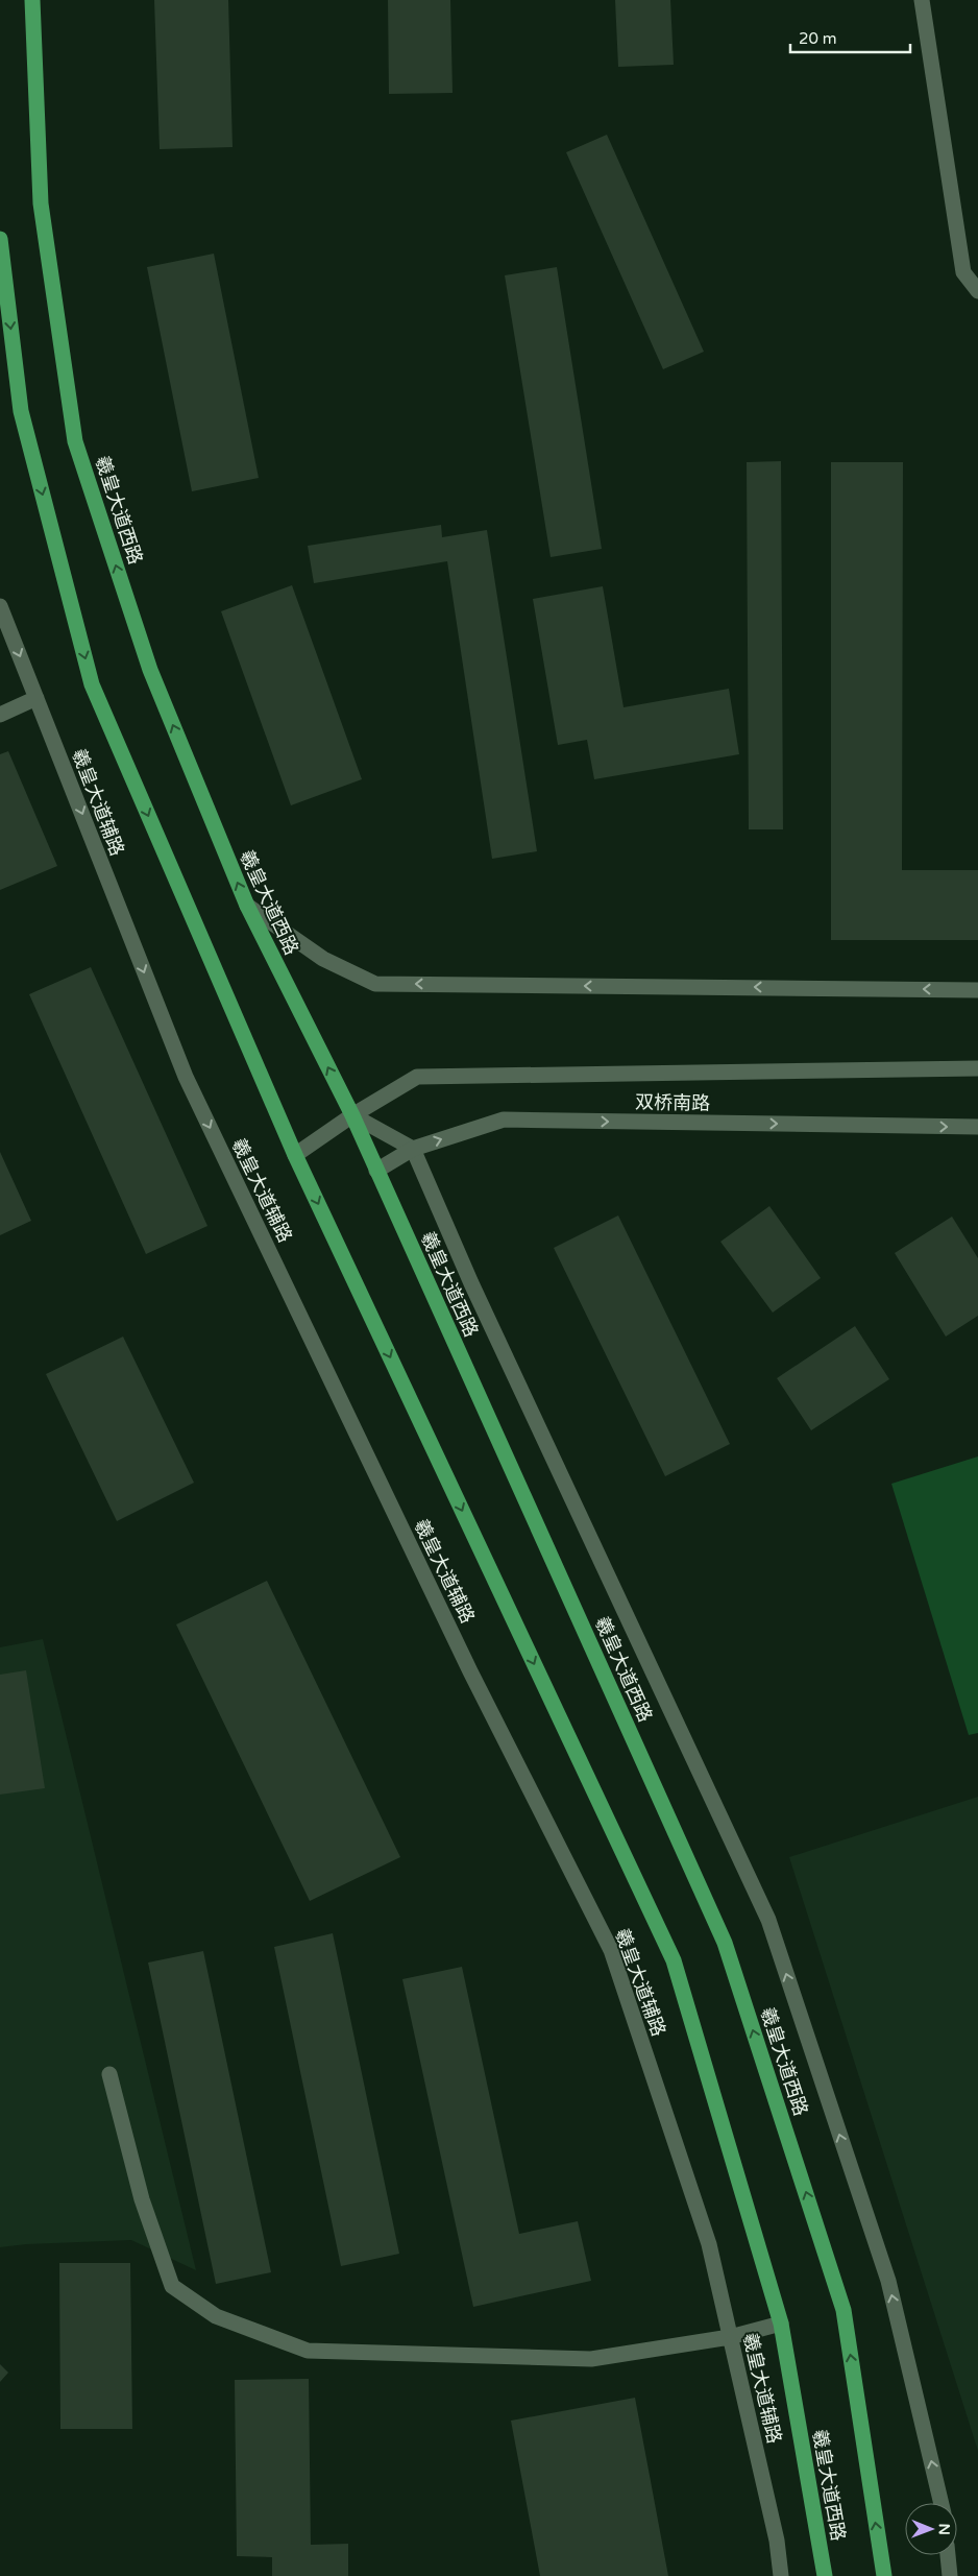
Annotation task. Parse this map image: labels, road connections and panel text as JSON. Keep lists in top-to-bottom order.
{
  "streets": {
    "main road": ["羲皇大道西路"],
    "street": ["羲皇大道辅路", "双桥南路"]
  },
  "crossings": [
    ["羲皇大道西路", "双桥南路"]
  ],
  "one_way": ["羲皇大道辅路"],
  "scale_bar": "20 m",
  "north": "right"
}
